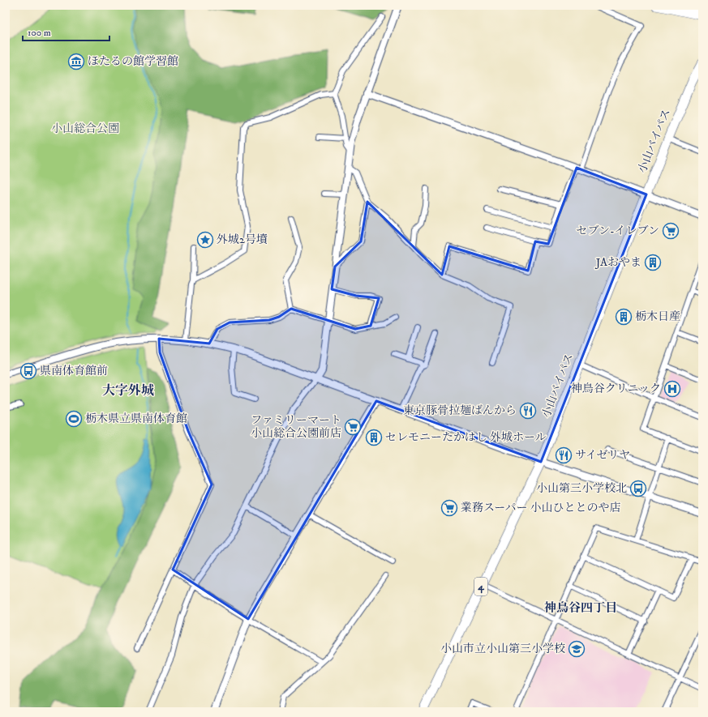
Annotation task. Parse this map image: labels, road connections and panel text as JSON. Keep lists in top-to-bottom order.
{
  "streets": {
    "highway": ["小山バイパス", "4"]
  },
  "districts": ["大字外城", "神鳥谷四丁目"],
  "parks": ["小山総合公園"],
  "places": {
    "museum": ["ほたるの館学習館"],
    "supermarket": ["セブン-イレブン", "ファミリーマート 小山総合公園前店", "業務スーパー 小山ひととのや店"],
    "place": ["外城2号墳"],
    "building": ["JAおやま", "栃木日産", "セレモニーたかはし 外城ホール"],
    "bus stop": ["県南体育館前", "小山第三小学校北"],
    "hospital": ["神鳥谷クリニック"],
    "restaurant": ["東京豚骨拉麺ばんから", "サイゼリヤ"],
    "sports": ["栃木県立県南体育館"],
    "school or university": ["小山市立小山第三小学校"]
  },
  "scale_bar": "100 m"
}
